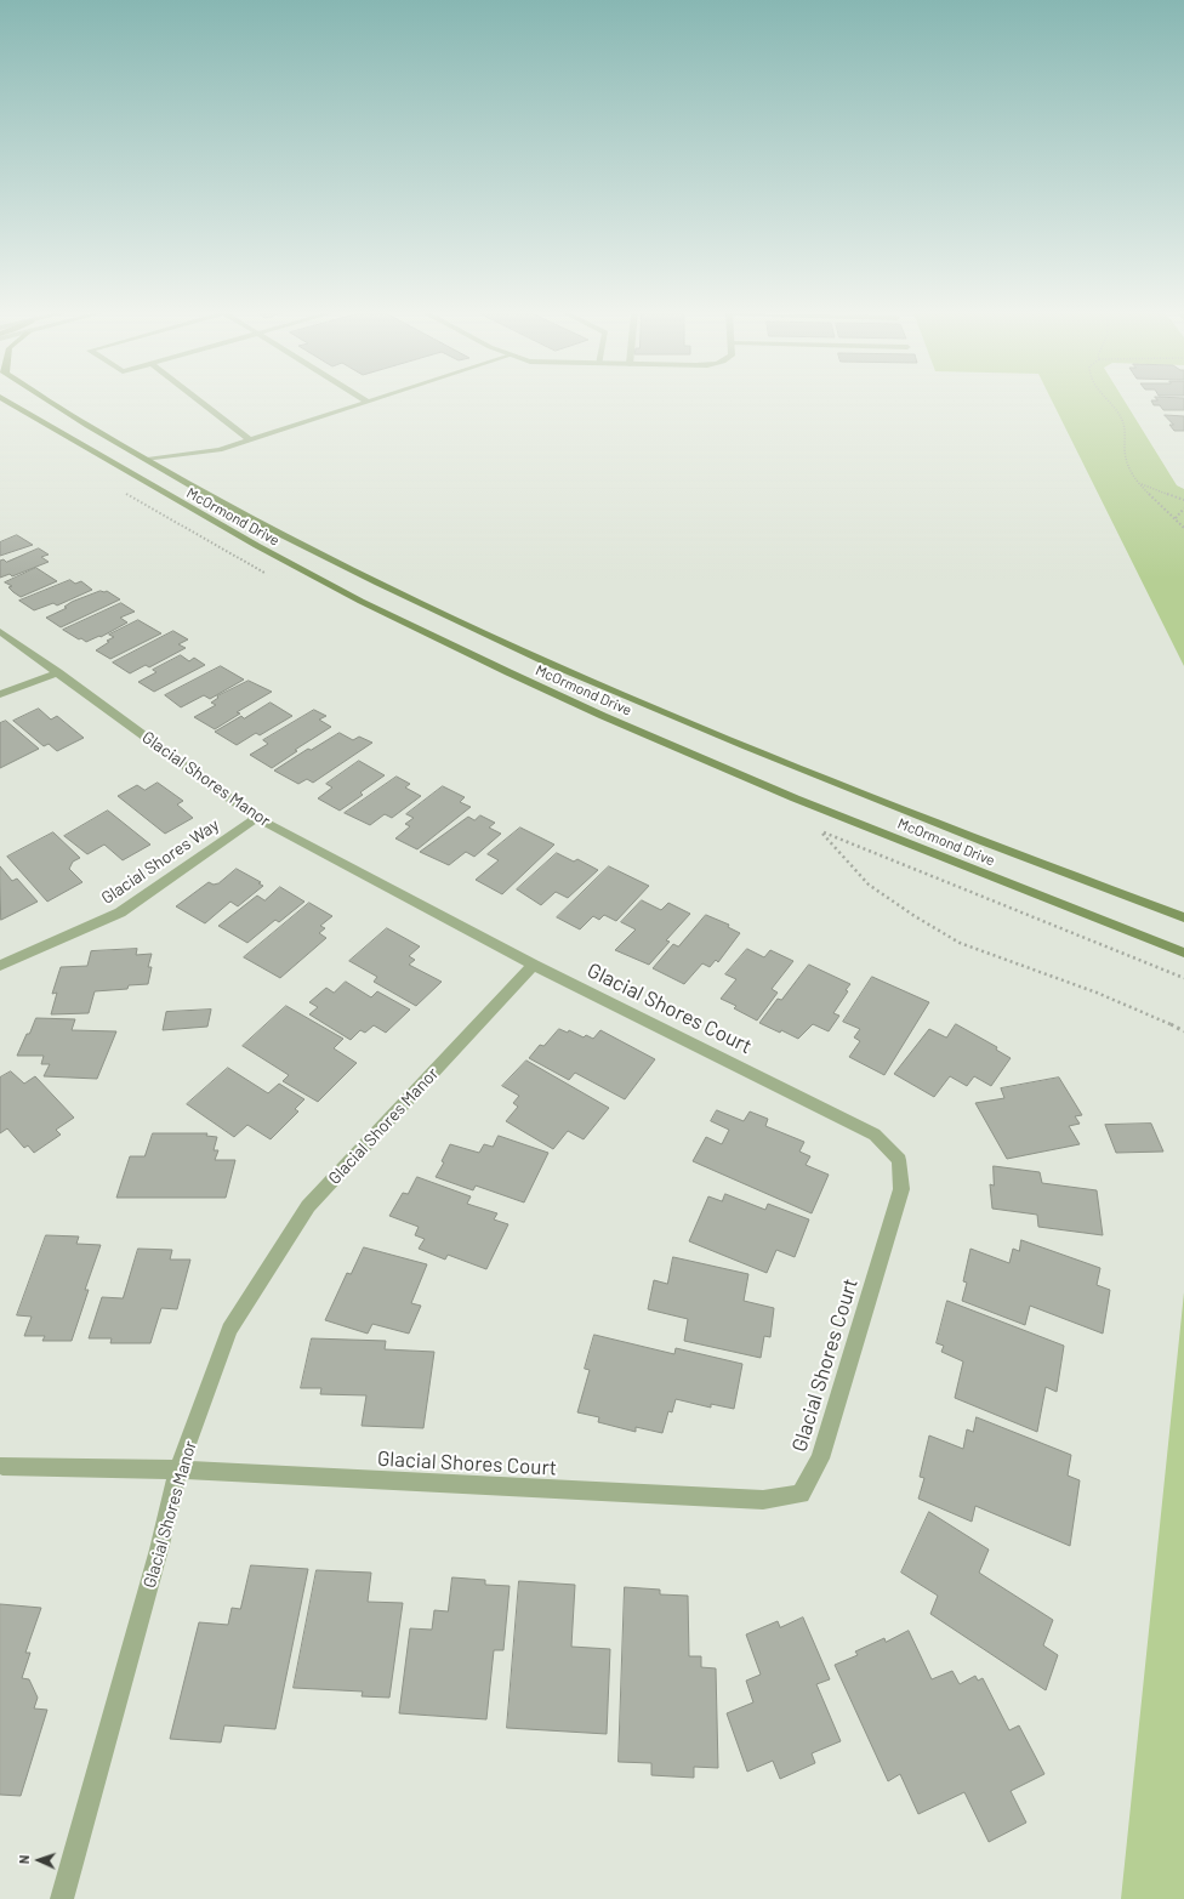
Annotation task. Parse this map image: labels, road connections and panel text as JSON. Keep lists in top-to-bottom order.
{
  "streets": {
    "main road": ["McOrmond Drive"],
    "street": ["Glacial Shores Manor", "Glacial Shores Way", "Glacial Shores Court"]
  },
  "crossings": [
    ["Glacial Shores Manor", "Glacial Shores Way"],
    ["Glacial Shores Manor", "Glacial Shores Court"]
  ],
  "north": "left"
}
